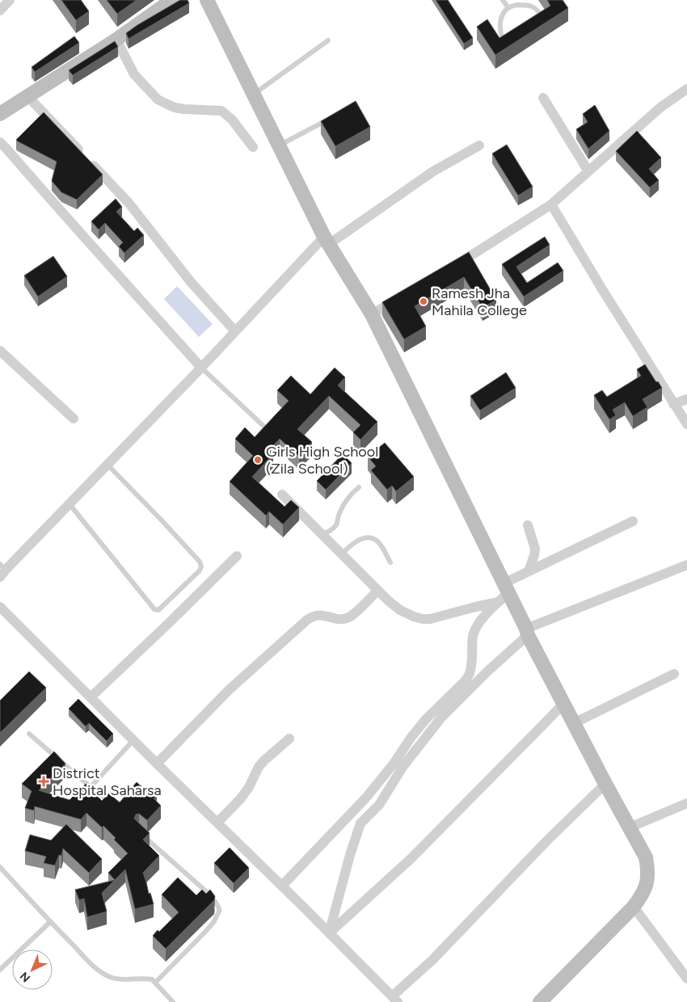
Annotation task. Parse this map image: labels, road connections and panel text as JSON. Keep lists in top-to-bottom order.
{
  "places": {
    "other": ["Ramesh Jha Mahila College", "Girls High School (Zila School)"],
    "health": ["District Hospital Saharsa"]
  },
  "north": "bottom left"
}
